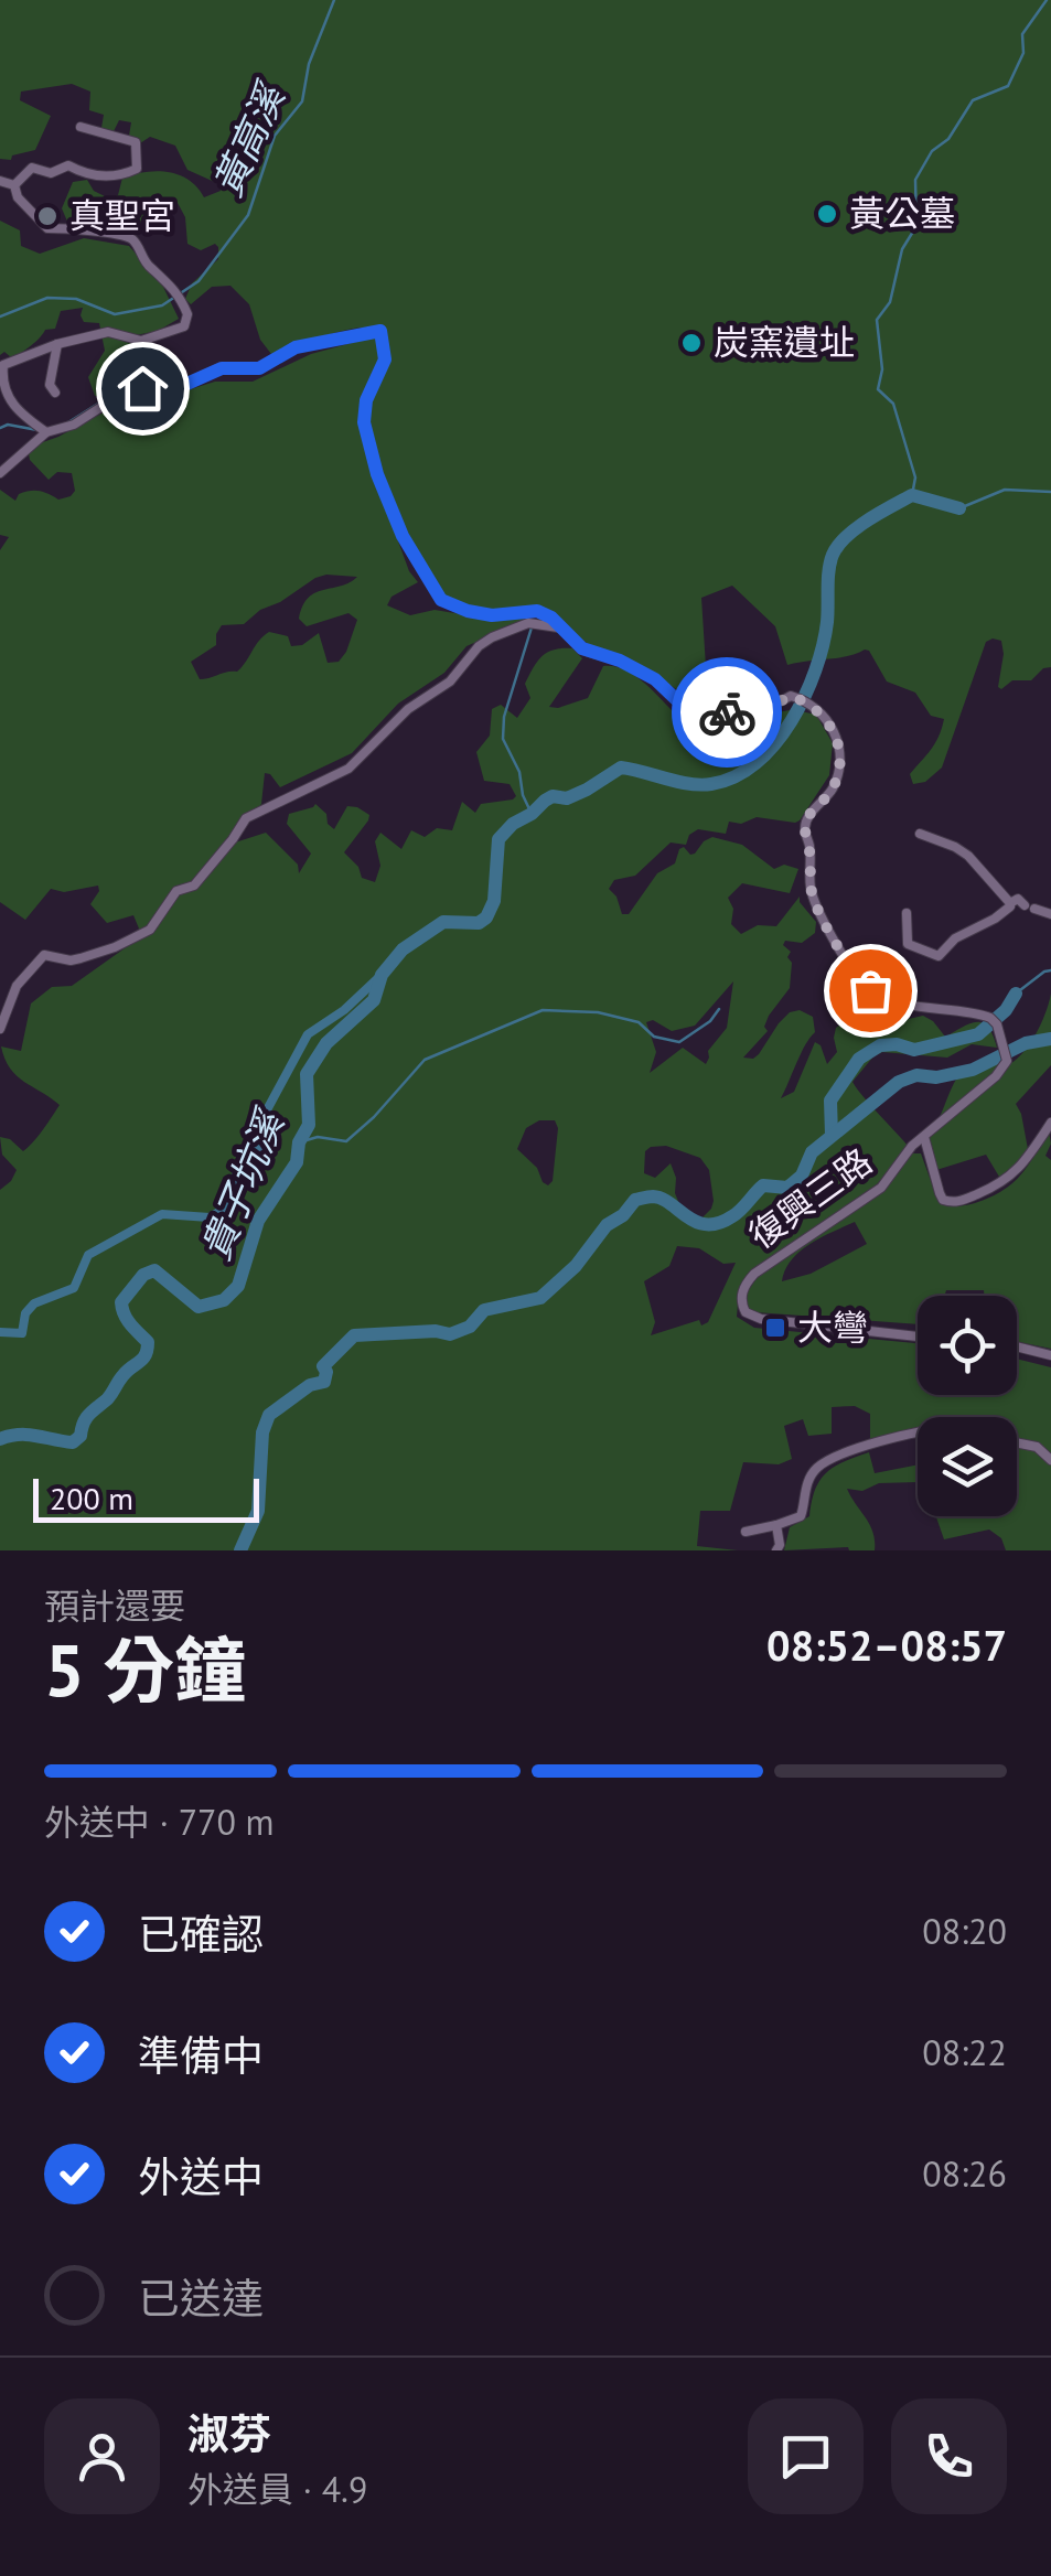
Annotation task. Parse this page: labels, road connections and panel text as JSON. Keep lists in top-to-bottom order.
{
  "streets": {
    "street": ["復興三路"]
  },
  "water": ["黃高溪", "貴子坑溪"],
  "places": {
    "other": ["黃公墓", "真聖宮", "炭窯遺址"],
    "transit": ["大彎"]
  },
  "scale_bar": "200 m",
  "page": {
    "scale": "200 m",
    "heading": ["5 分鐘", "預計還要", "08:52–08:57"],
    "panel": ["淑芬", "外送員 · 4.9"],
    "bar": "外送中 · 770 m",
    "list": [
      ["已確認", "08:20"],
      ["準備中", "08:22"],
      ["外送中", "08:26"],
      "已送達"
    ]
  }
}
